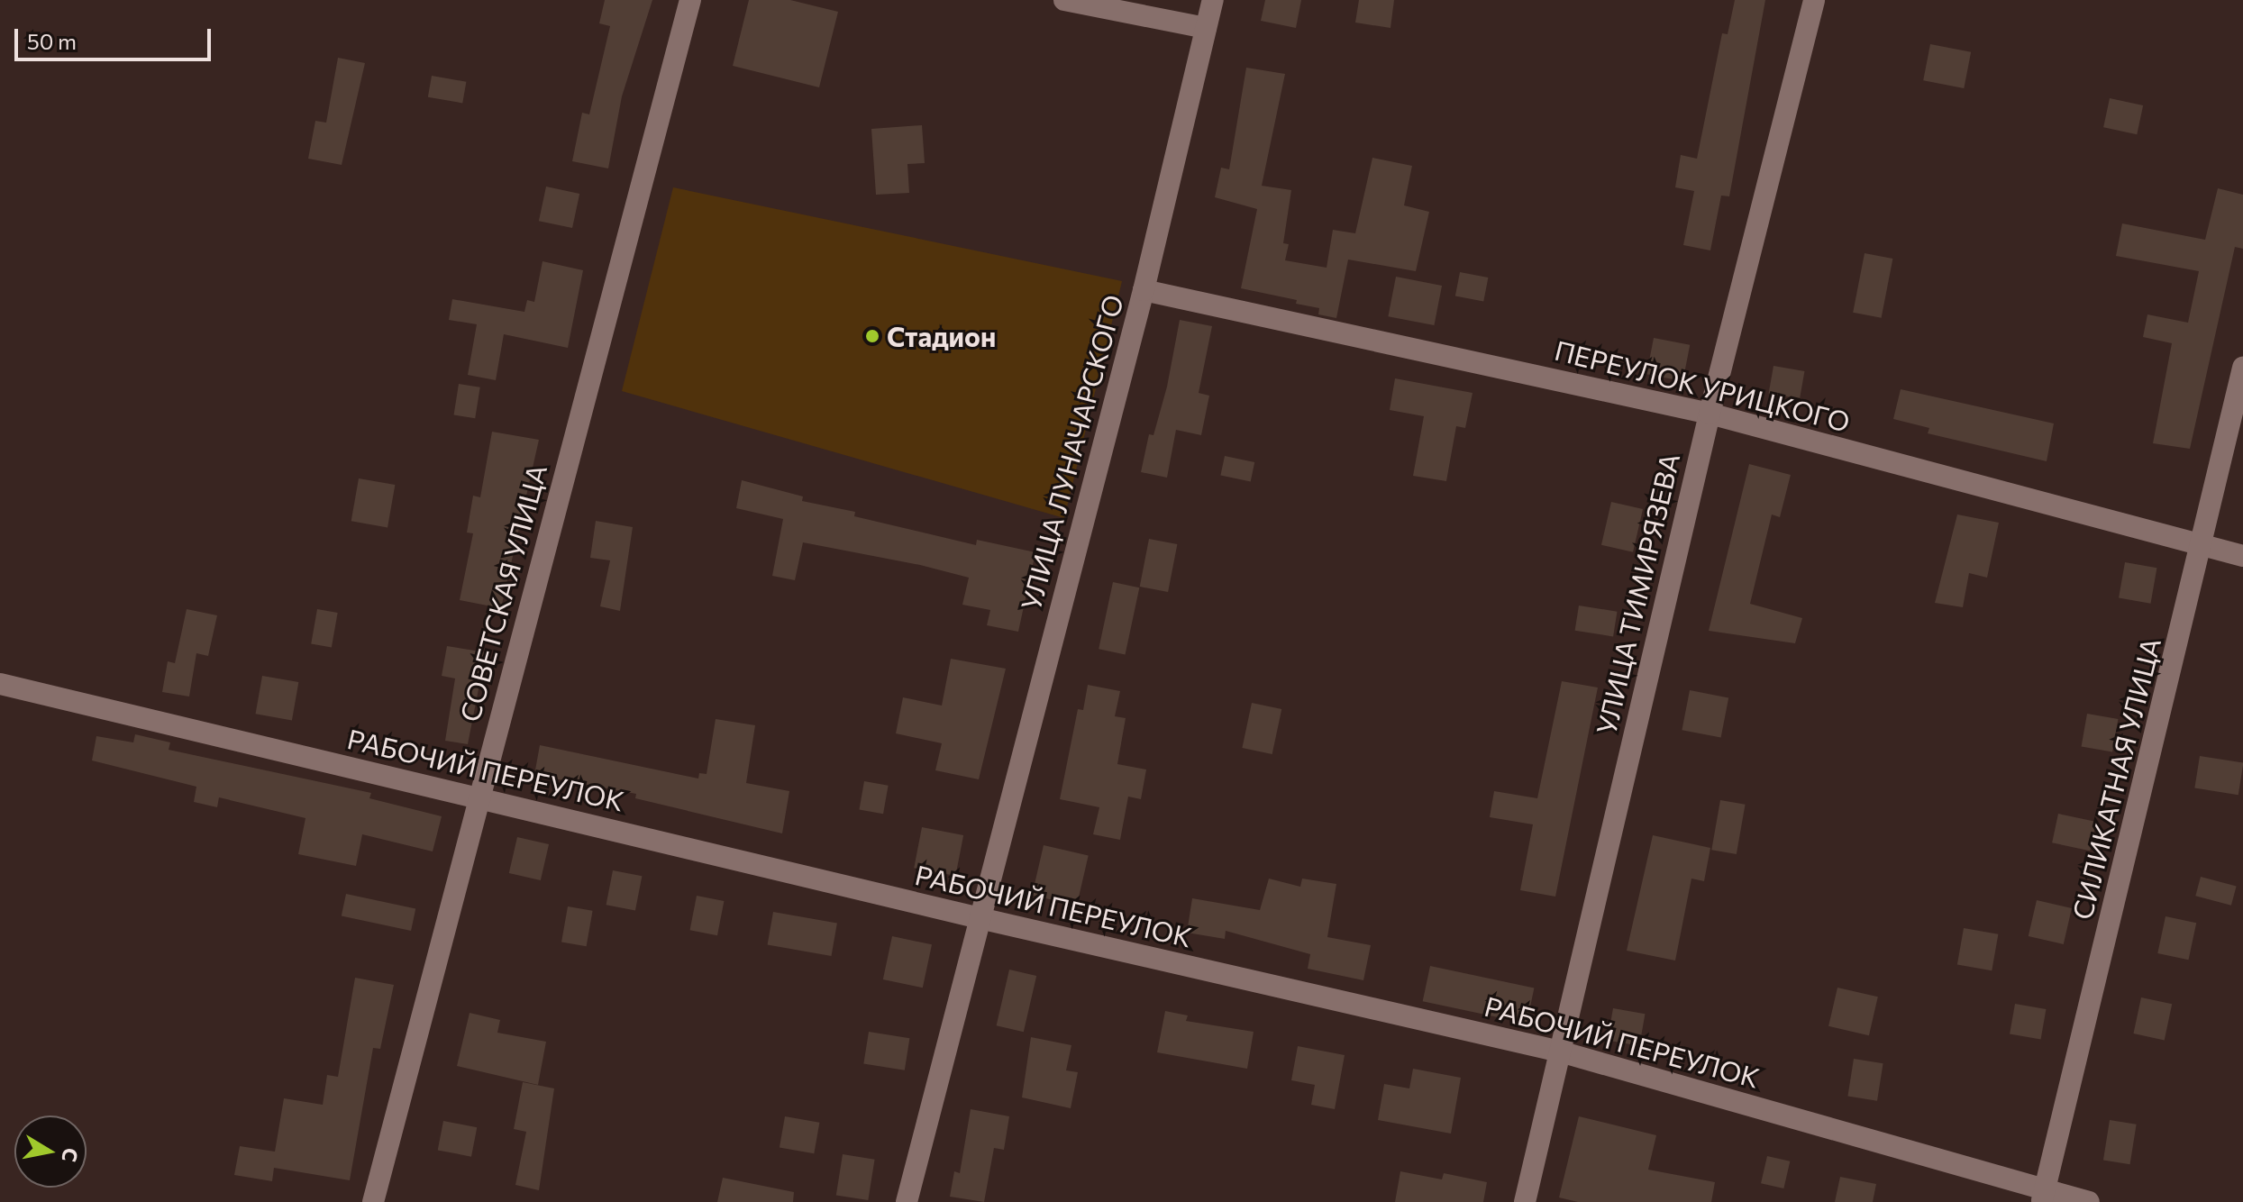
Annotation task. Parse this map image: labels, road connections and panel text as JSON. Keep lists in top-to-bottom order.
{
  "streets": {
    "street": [
      "ПЕРЕУЛОК УРИЦКОГО",
      "УЛИЦА ЛУНАЧАРСКОГО",
      "СОВЕТСКАЯ УЛИЦА",
      "УЛИЦА ТИМИРЯЗЕВА",
      "РАБОЧИЙ ПЕРЕУЛОК",
      "СИЛИКАТНАЯ УЛИЦА"
    ]
  },
  "crossings": [
    ["ПЕРЕУЛОК УРИЦКОГО", "УЛИЦА ЛУНАЧАРСКОГО"],
    ["ПЕРЕУЛОК УРИЦКОГО", "УЛИЦА ТИМИРЯЗЕВА"],
    ["ПЕРЕУЛОК УРИЦКОГО", "СИЛИКАТНАЯ УЛИЦА"],
    ["УЛИЦА ЛУНАЧАРСКОГО", "РАБОЧИЙ ПЕРЕУЛОК"],
    ["СОВЕТСКАЯ УЛИЦА", "РАБОЧИЙ ПЕРЕУЛОК"],
    ["УЛИЦА ТИМИРЯЗЕВА", "РАБОЧИЙ ПЕРЕУЛОК"],
    ["РАБОЧИЙ ПЕРЕУЛОК", "СИЛИКАТНАЯ УЛИЦА"]
  ],
  "places": ["Стадион"],
  "scale_bar": "50 m",
  "north": "right"
}
